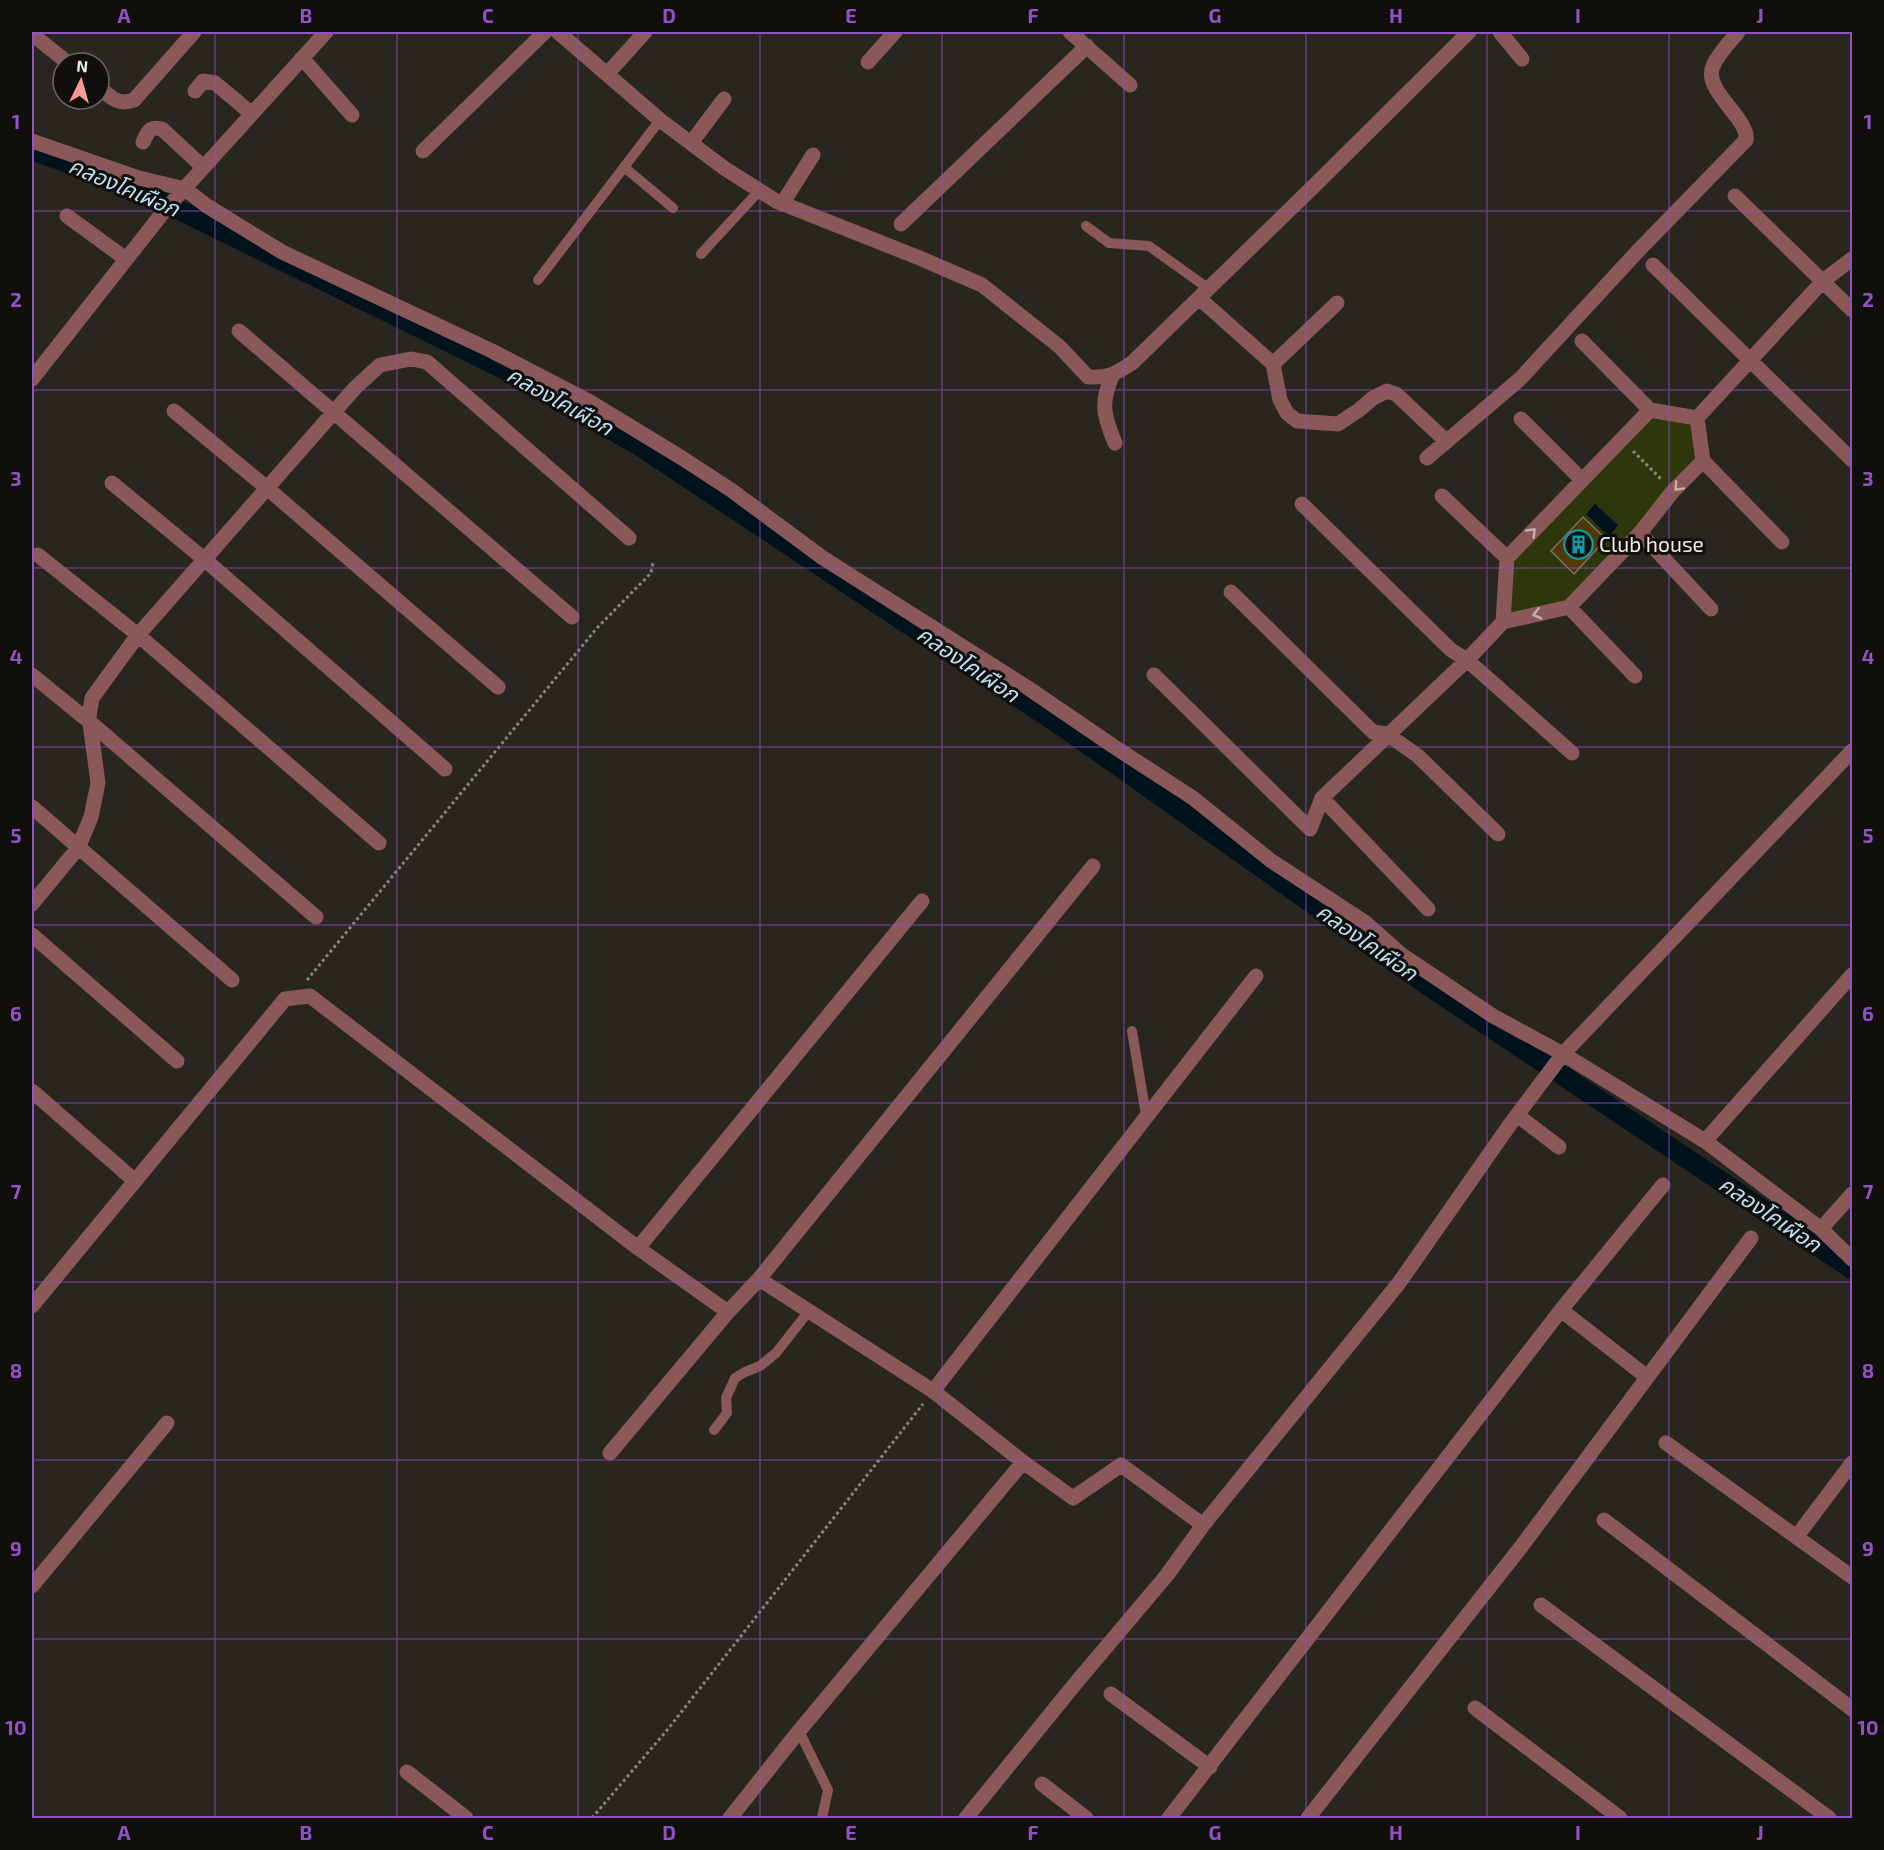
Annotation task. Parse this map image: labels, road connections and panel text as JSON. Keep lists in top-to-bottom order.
{
  "water": ["คลองโคเผือก"],
  "places": {
    "building": ["Club house"]
  },
  "north": "top",
  "grid": {
    "columns": [
      "A",
      "B",
      "C",
      "D",
      "E",
      "F",
      "G",
      "H",
      "I",
      "J"
    ],
    "rows": [
      "1",
      "2",
      "3",
      "4",
      "5",
      "6",
      "7",
      "8",
      "9",
      "10"
    ]
  }
}
